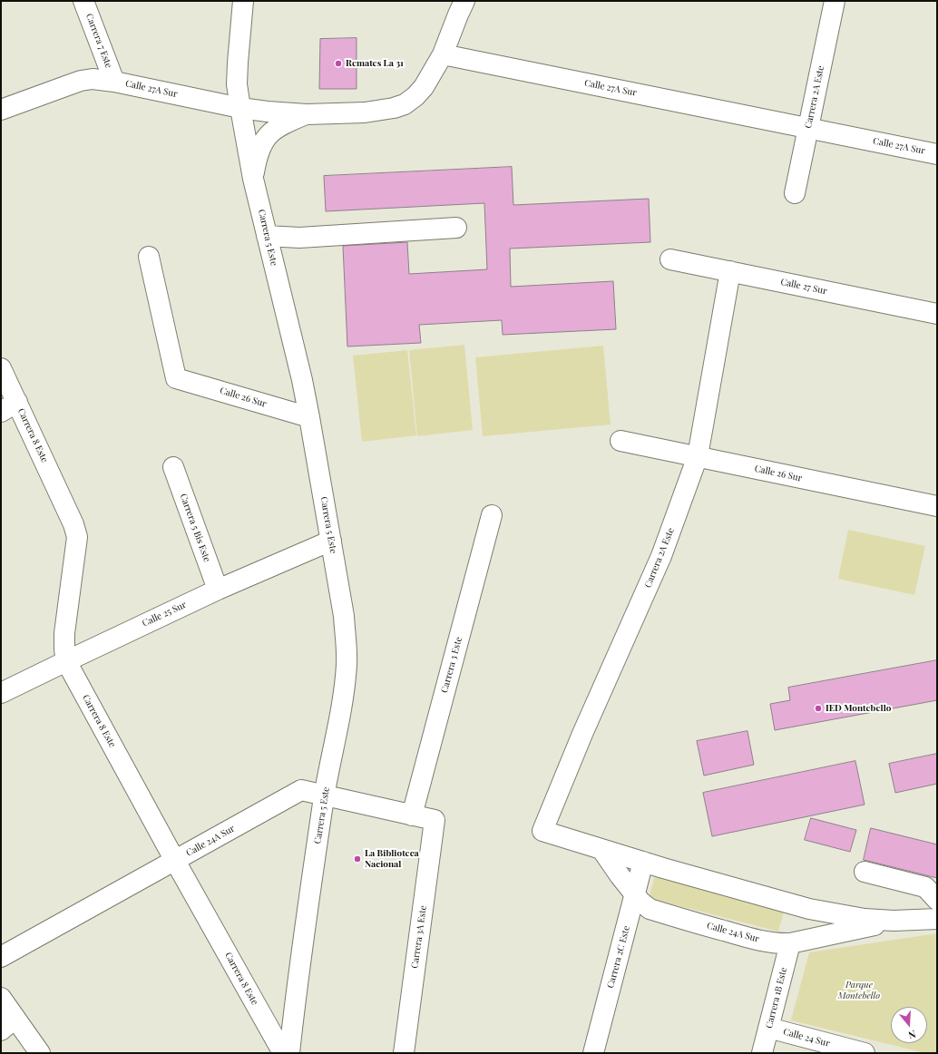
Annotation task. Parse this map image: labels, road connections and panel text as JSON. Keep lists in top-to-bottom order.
{
  "streets": {
    "street": [
      "Carrera 7 Este",
      "Calle 27A Sur",
      "Carrera 2A Este",
      "Carrera 5 Este",
      "Calle 27 Sur",
      "Calle 26 Sur",
      "Carrera 8 Este",
      "Carrera 5 Bis Este",
      "Calle 25 Sur",
      "Carrera 3 Este",
      "Calle 24A Sur",
      "Carrera 3A Este",
      "Carrera 2C Este",
      "Carrera 1B Este",
      "Calle 24 Sur"
    ]
  },
  "crossings": [
    ["Carrera 7 Este", "Calle 27A Sur"],
    ["Calle 27A Sur", "Carrera 2A Este"],
    ["Calle 27A Sur", "Carrera 5 Este"],
    ["Carrera 2A Este", "Calle 27 Sur"],
    ["Carrera 2A Este", "Calle 26 Sur"],
    ["Carrera 2A Este", "Calle 24A Sur"],
    ["Carrera 5 Este", "Calle 26 Sur"],
    ["Carrera 5 Este", "Calle 25 Sur"],
    ["Carrera 5 Este", "Calle 24A Sur"],
    ["Carrera 8 Este", "Calle 25 Sur"],
    ["Carrera 8 Este", "Calle 24A Sur"],
    ["Carrera 5 Bis Este", "Calle 25 Sur"],
    ["Carrera 3 Este", "Calle 24A Sur"],
    ["Calle 24A Sur", "Carrera 3A Este"],
    ["Calle 24A Sur", "Carrera 2C Este"],
    ["Calle 24A Sur", "Carrera 1B Este"],
    ["Carrera 1B Este", "Calle 24 Sur"]
  ],
  "parks": ["Parque Montebello"],
  "places": ["Remates La 31", "IED Montebello", "La Biblioteca Nacional"],
  "north": "bottom"
}
